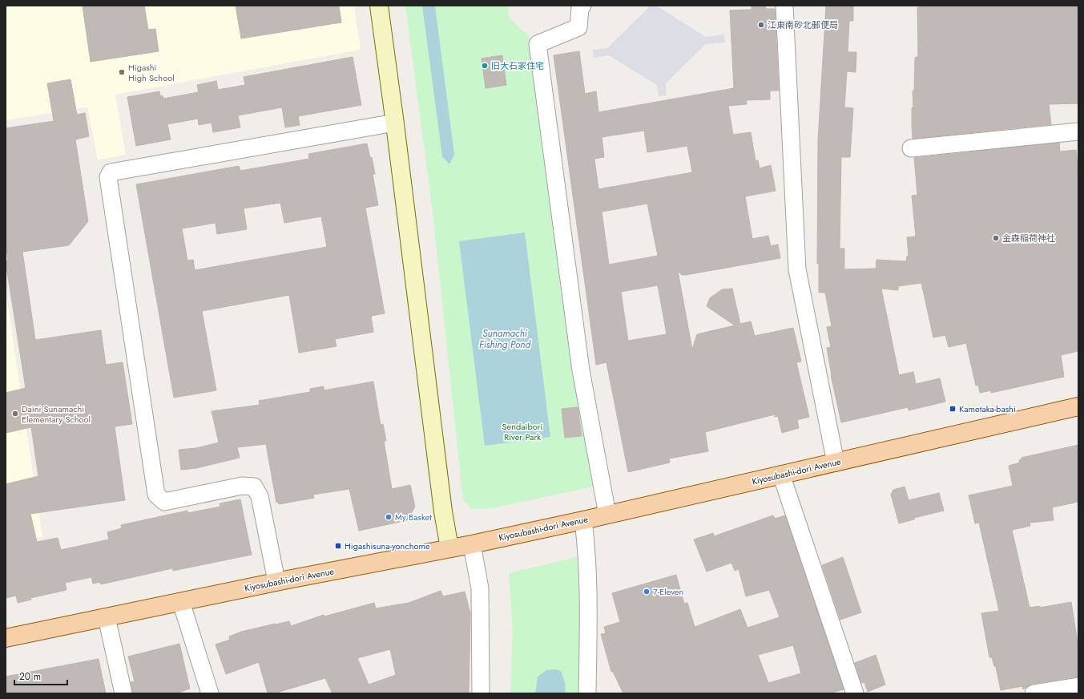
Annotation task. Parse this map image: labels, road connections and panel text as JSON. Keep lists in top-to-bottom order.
{
  "streets": {
    "main road": ["Kiyosubashi-dori Avenue"]
  },
  "water": ["Sunamachi Fishing Pond"],
  "parks": ["Sendaibori River Park"],
  "places": {
    "other": [
      "江東南砂北郵便局",
      "旧大石家住宅",
      "Higashi High School",
      "金森稲荷神社",
      "Daini Sunamachi Elementary School",
      "My Basket",
      "7-Eleven"
    ],
    "transit": ["Kametaka-bashi", "Higashisuna-yonchome"]
  },
  "scale_bar": "20 m"
}
